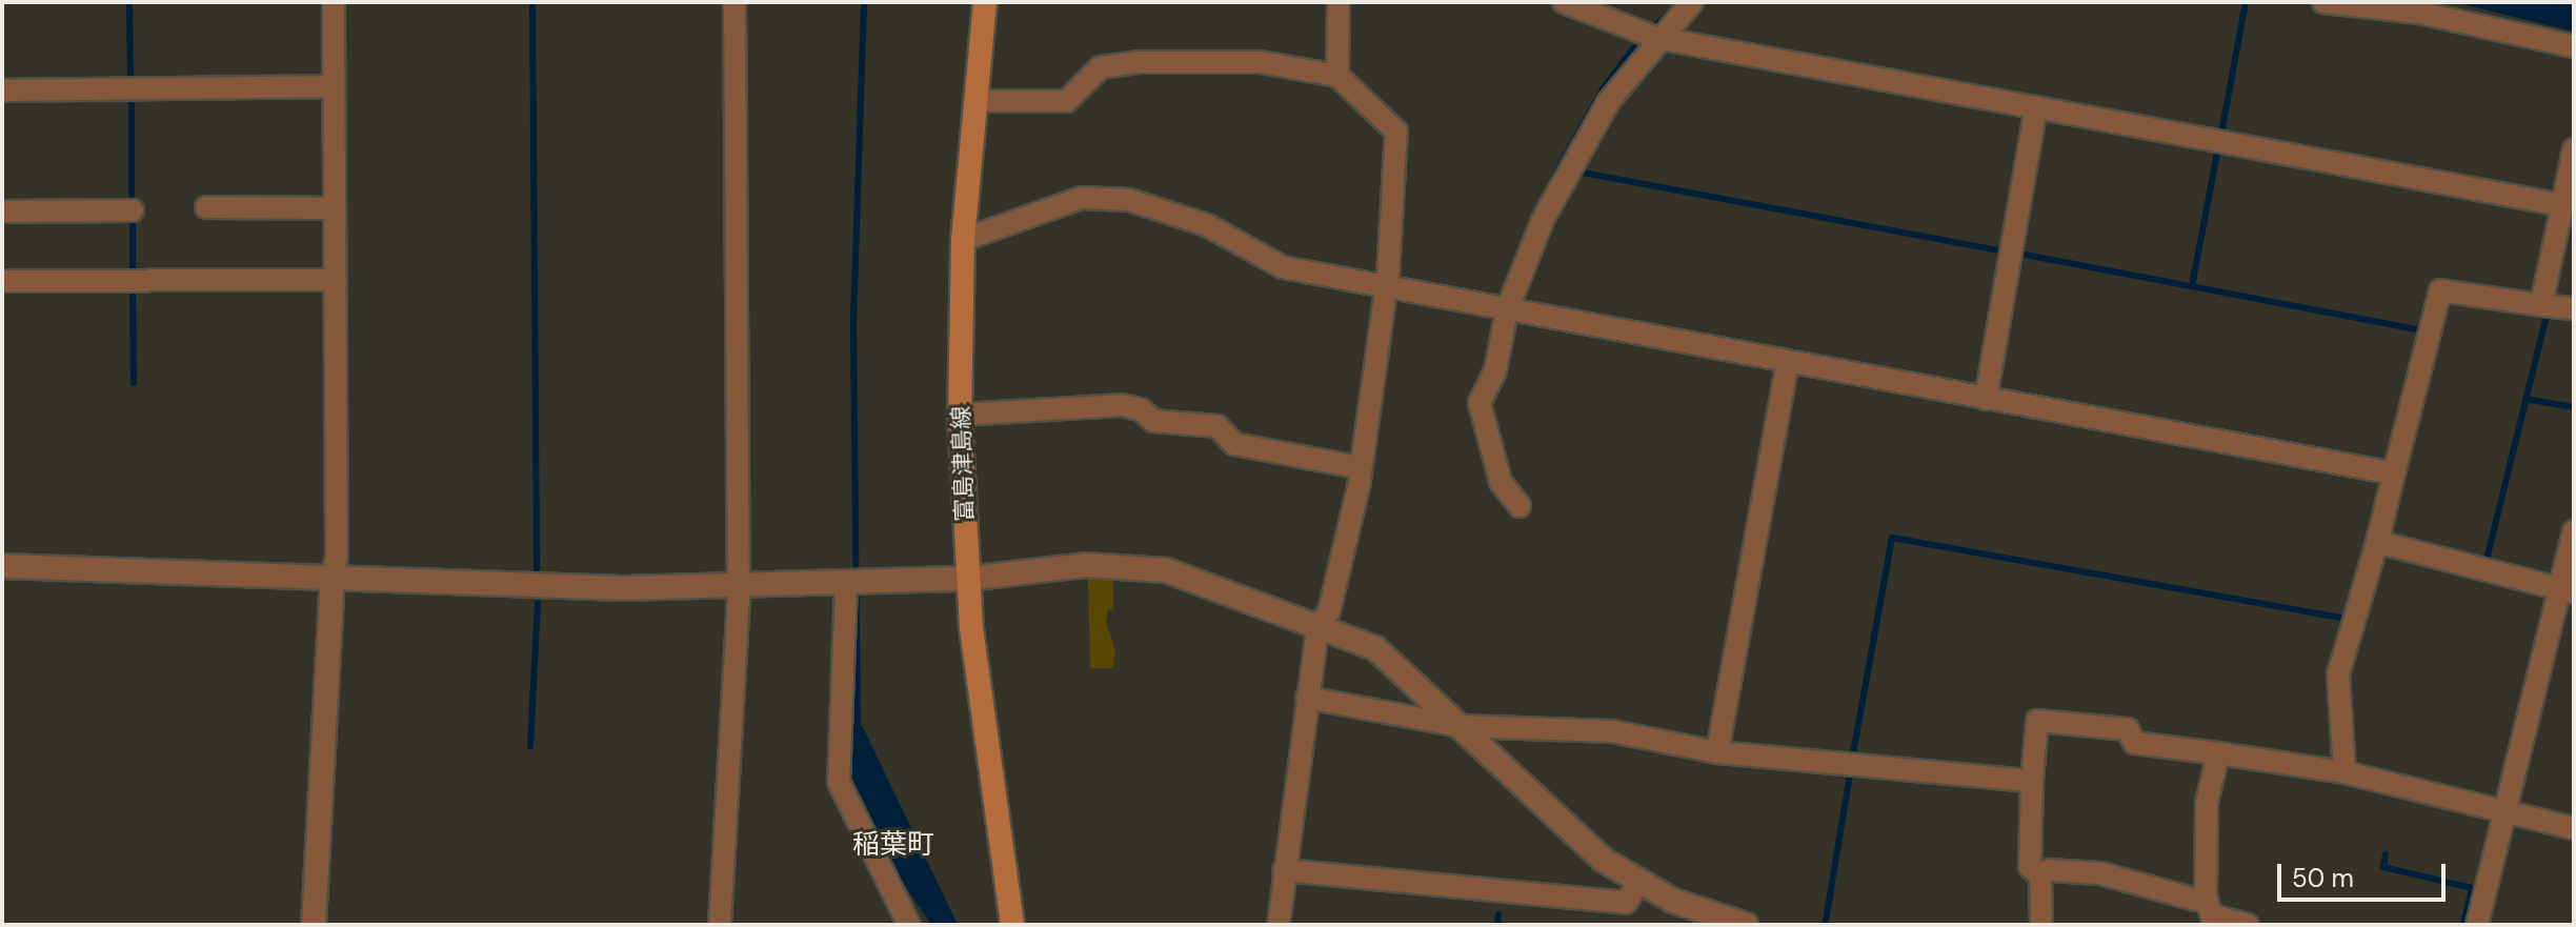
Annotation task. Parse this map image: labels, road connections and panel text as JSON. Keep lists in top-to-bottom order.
{
  "streets": {
    "main road": ["富島津島線"]
  },
  "districts": ["稲葉町"],
  "scale_bar": "50 m"
}
